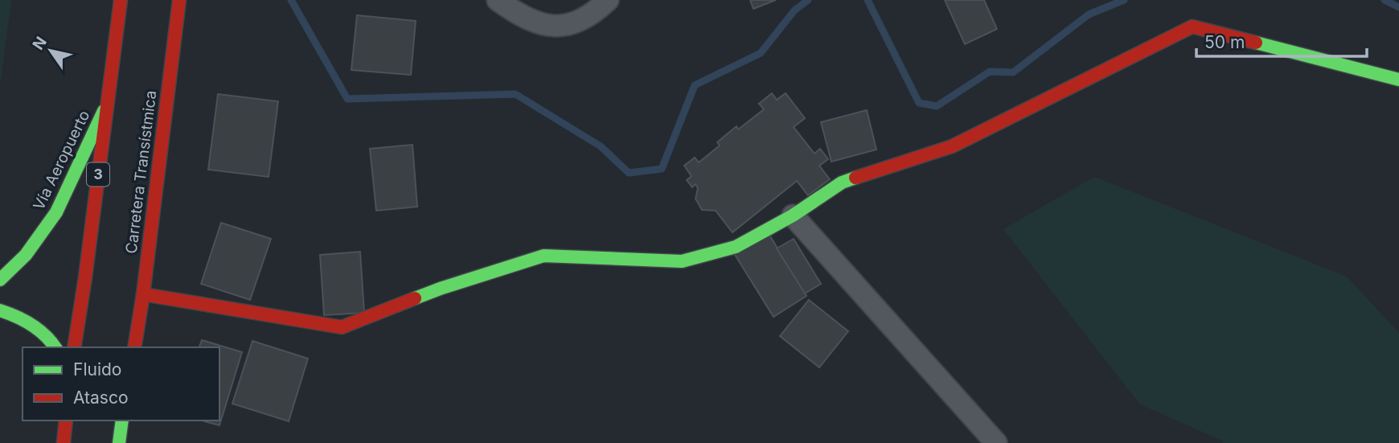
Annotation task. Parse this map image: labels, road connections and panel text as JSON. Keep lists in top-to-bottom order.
{
  "streets": {
    "street": ["Vía Aeropuerto", "Carretera Transístmica", "3"]
  },
  "crossings": [
    ["Vía Aeropuerto", "3"]
  ],
  "legend": ["Fluido", "Atasco"],
  "scale_bar": "50 m",
  "north": "top left"
}
